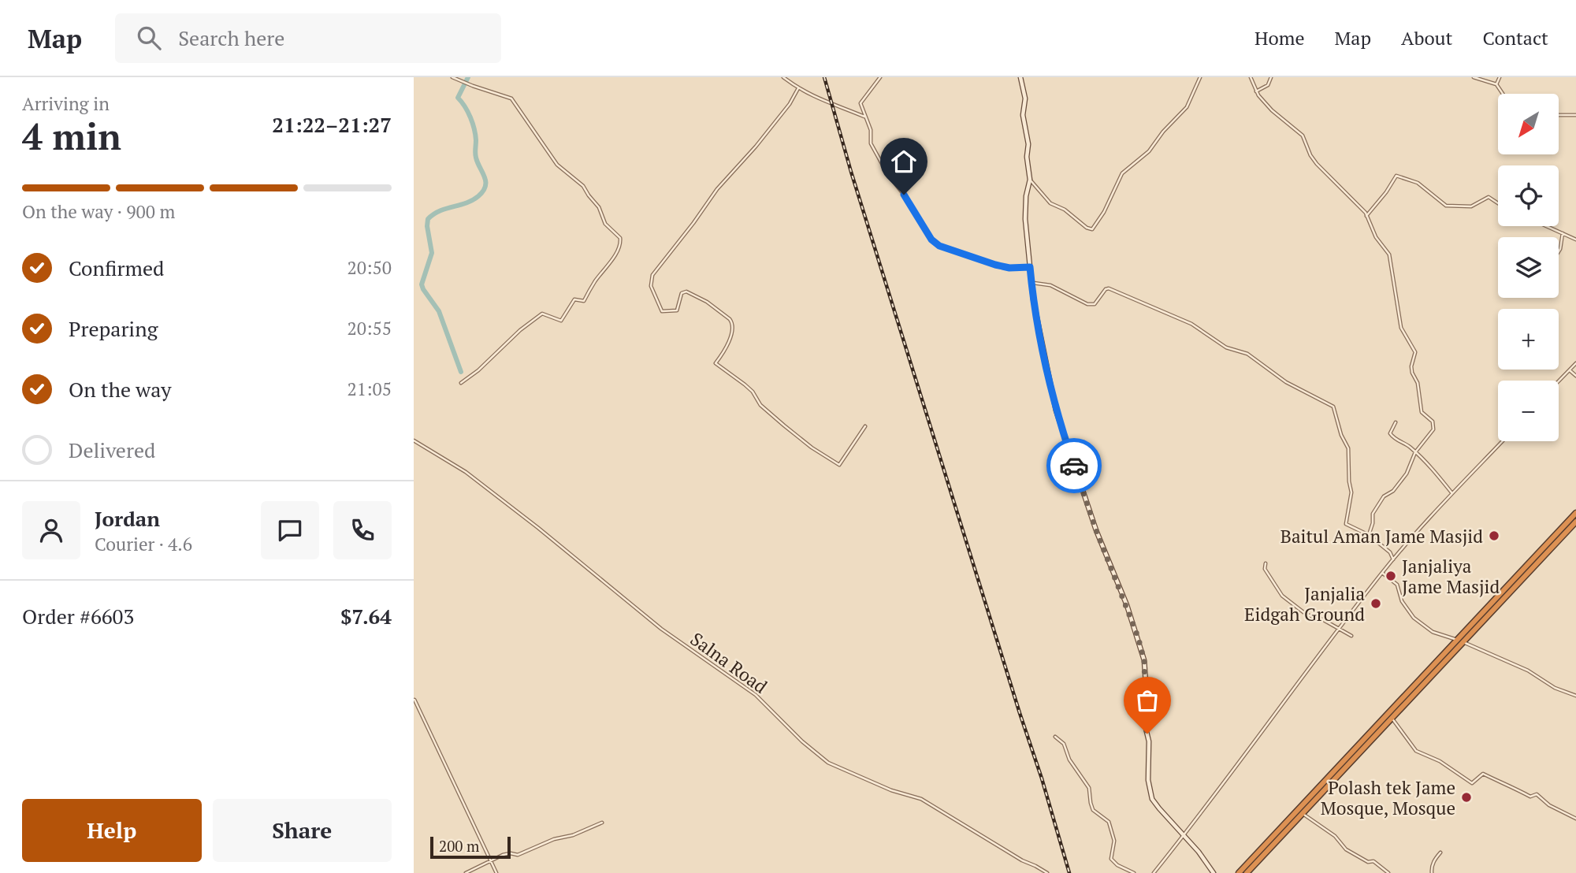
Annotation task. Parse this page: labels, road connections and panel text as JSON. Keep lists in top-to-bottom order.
{
  "streets": {
    "street": ["Salna Road"]
  },
  "places": [
    "Baitul Aman Jame Masjid",
    "Janjaliya Jame Masjid",
    "Janjalia Eidgah Ground",
    "Polash tek Jame Mosque, Mosque"
  ],
  "scale_bar": "200 m",
  "north": "bottom left",
  "page": {
    "header": "Map",
    "search": "Search here",
    "nav": [
      "Home",
      "Map",
      "About",
      "Contact"
    ],
    "heading": ["4 min", "Arriving in", "21:22–21:27"],
    "panel": [
      "Jordan",
      "Courier · 4.6",
      "Order #6603",
      "$7.64"
    ],
    "map_buttons": ["+", "−"],
    "bar": "On the way · 900 m",
    "list": [
      ["Confirmed", "20:50"],
      ["Preparing", "20:55"],
      ["On the way", "21:05"],
      "Delivered"
    ],
    "buttons": ["Help", "Share"],
    "scale": "200 m"
  }
}
